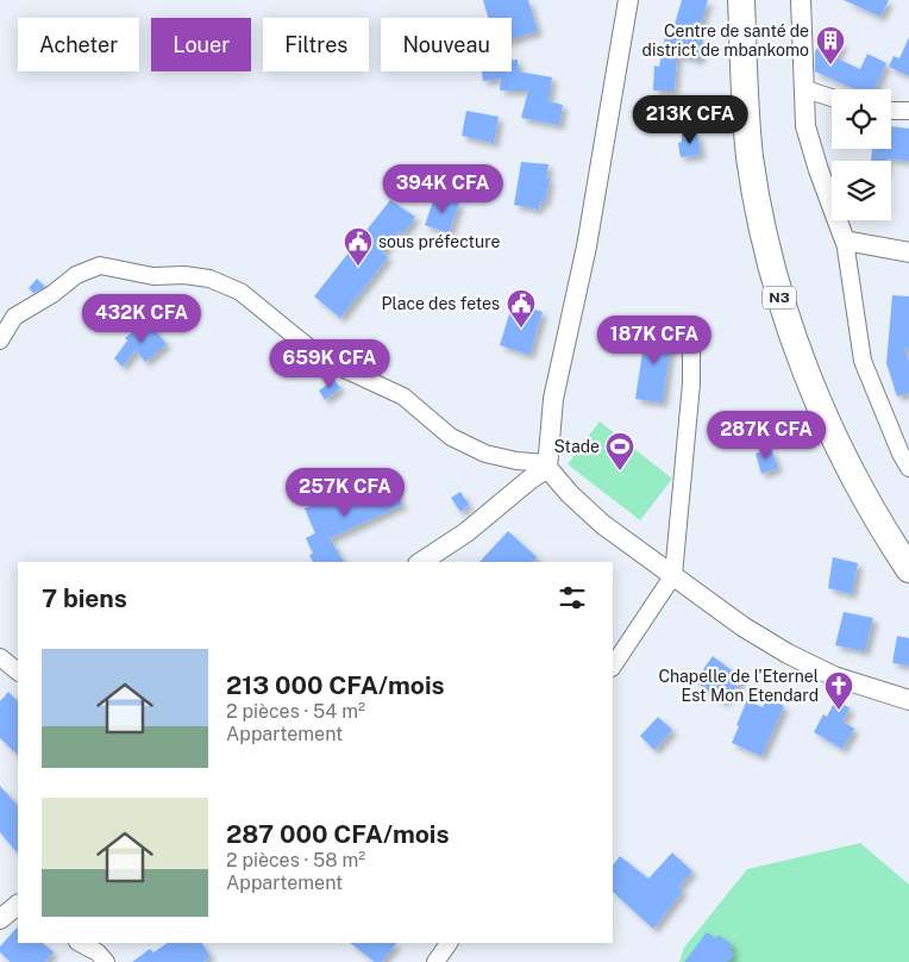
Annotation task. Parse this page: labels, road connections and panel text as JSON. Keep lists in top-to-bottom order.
{
  "streets": {
    "highway": ["N3"]
  },
  "places": {
    "building": ["Centre de santé de district de mbankomo"],
    "public building": ["sous préfecture", "Place des fetes"],
    "sports": ["Stade"],
    "church": ["Chapelle de l'Eternel Est Mon Etendard"]
  },
  "page": {
    "chip": [
      "Acheter",
      "Louer",
      "Filtres",
      "Nouveau"
    ],
    "price": [
      "213K CFA",
      "394K CFA",
      "432K CFA",
      "187K CFA",
      "659K CFA",
      "287K CFA",
      "257K CFA"
    ],
    "heading": "7 biens",
    "list": [
      {
        "name": "213 000 CFA/mois",
        "note": "2 pièces · 54 m² · Appartement"
      },
      {
        "name": "287 000 CFA/mois",
        "note": "2 pièces · 58 m² · Appartement"
      }
    ]
  }
}
